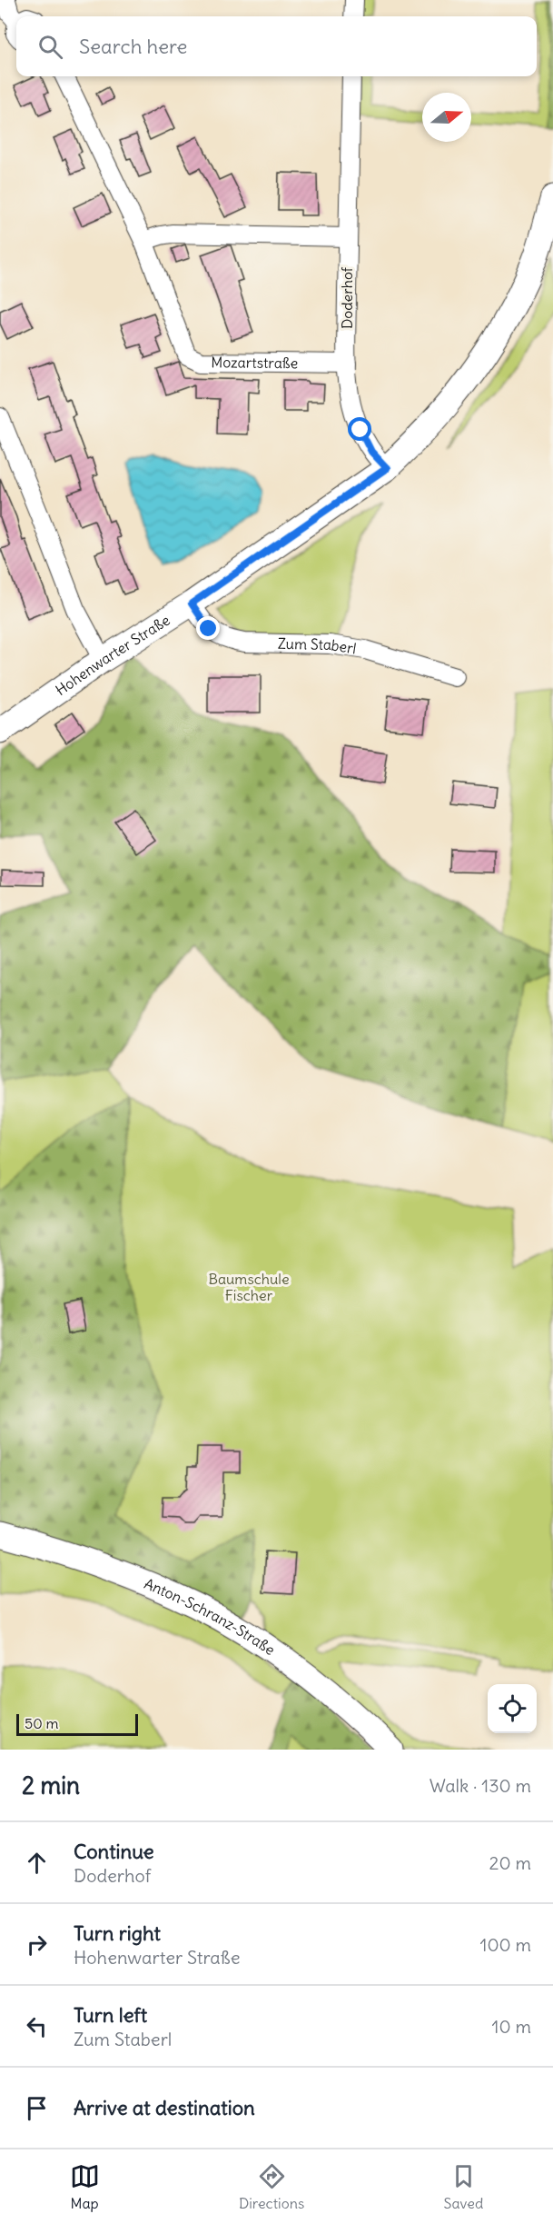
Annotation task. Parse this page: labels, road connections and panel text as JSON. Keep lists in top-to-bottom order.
{
  "streets": {
    "street": [
      "Doderhof",
      "Mozartstraße",
      "Zum Staberl",
      "Hohenwarter Straße",
      "Anton-Schranz-Straße"
    ]
  },
  "crossings": [
    ["Doderhof", "Mozartstraße"],
    ["Doderhof", "Hohenwarter Straße"],
    ["Zum Staberl", "Hohenwarter Straße"]
  ],
  "parks": ["Baumschule Fischer"],
  "scale_bar": "50 m",
  "north": "right",
  "page": {
    "search": "Search here",
    "scale": "50 m",
    "heading": ["2 min", "Walk · 130 m"],
    "list": [
      ["Continue", "Doderhof", "20 m"],
      ["Turn right", "Hohenwarter Straße", "100 m"],
      ["Turn left", "Zum Staberl", "10 m"],
      "Arrive at destination"
    ],
    "nav": ["Map", "Directions", "Saved"]
  }
}
